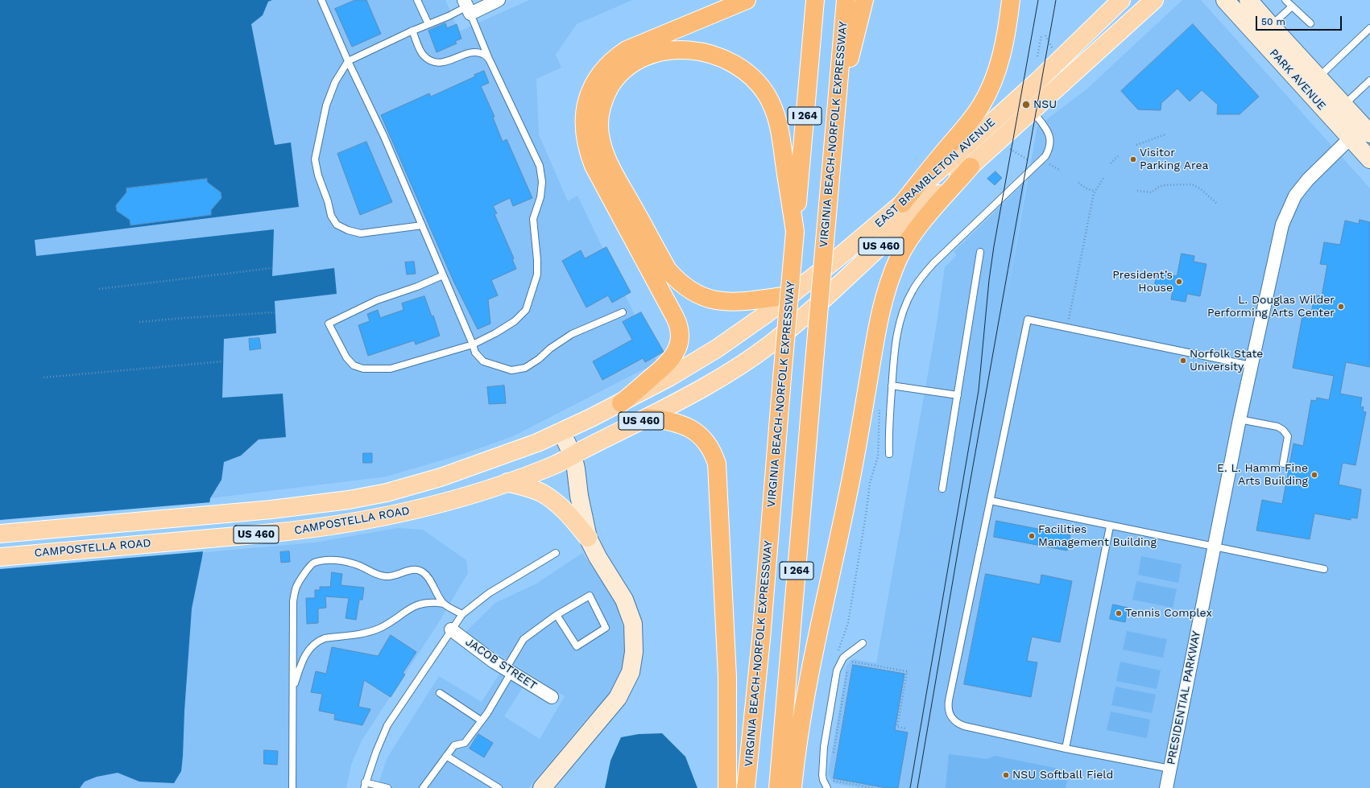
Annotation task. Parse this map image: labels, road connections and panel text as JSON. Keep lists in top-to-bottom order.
{
  "streets": {
    "highway": ["I 264", "VIRGINIA BEACH-NORFOLK EXPRESSWAY"],
    "main road": ["EAST BRAMBLETON AVENUE", "US 460", "CAMPOSTELLA ROAD"],
    "street": ["PARK AVENUE", "JACOB STREET", "PRESIDENTIAL PARKWAY"]
  },
  "crossings": [
    ["PARK AVENUE", "PRESIDENTIAL PARKWAY"],
    ["EAST BRAMBLETON AVENUE", "CAMPOSTELLA ROAD"]
  ],
  "places": [
    "NSU",
    "Visitor Parking Area",
    "President’s House",
    "L. Douglas Wilder Performing Arts Center",
    "Norfolk State University",
    "E. L. Hamm Fine Arts Building",
    "Facilities Management Building",
    "Tennis Complex",
    "NSU Softball Field"
  ],
  "scale_bar": "50 m"
}
